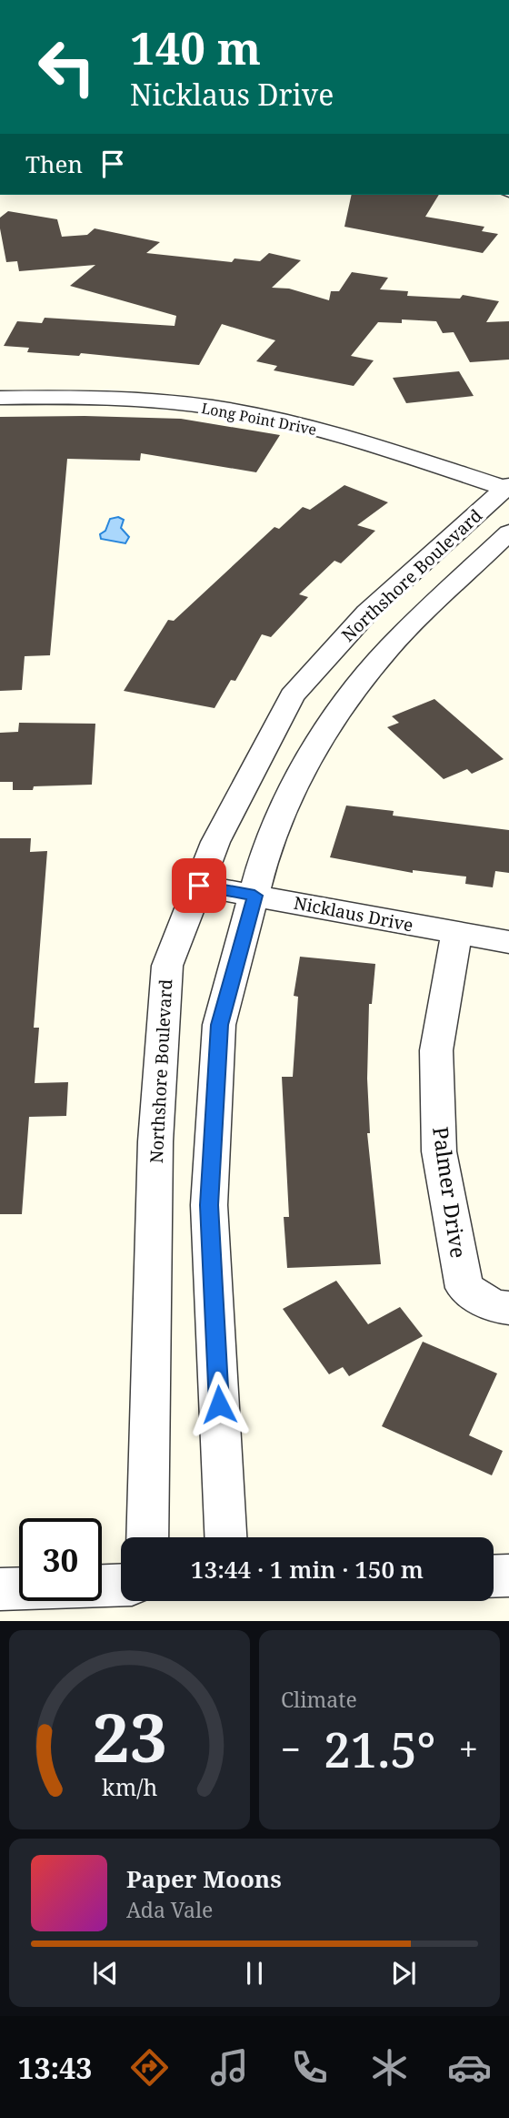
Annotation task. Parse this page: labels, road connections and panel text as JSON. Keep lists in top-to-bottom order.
{
  "streets": {
    "street": [
      "Long Point Drive",
      "Northshore Boulevard",
      "Nicklaus Drive",
      "Palmer Drive"
    ]
  },
  "crossings": [
    ["Long Point Drive", "Northshore Boulevard"],
    ["Northshore Boulevard", "Nicklaus Drive"],
    ["Nicklaus Drive", "Palmer Drive"]
  ],
  "page": {
    "turn": ["140 m", "Nicklaus Drive"],
    "then": "Then",
    "limit": "30",
    "trip": "13:44 · 1 min · 150 m",
    "tile": "Climate",
    "heat": ["−", "21.5°", "+"],
    "song": ["Paper Moons", "Ada Vale"],
    "tabs": "13:43",
    "gauge": ["23", "km/h"]
  }
}
